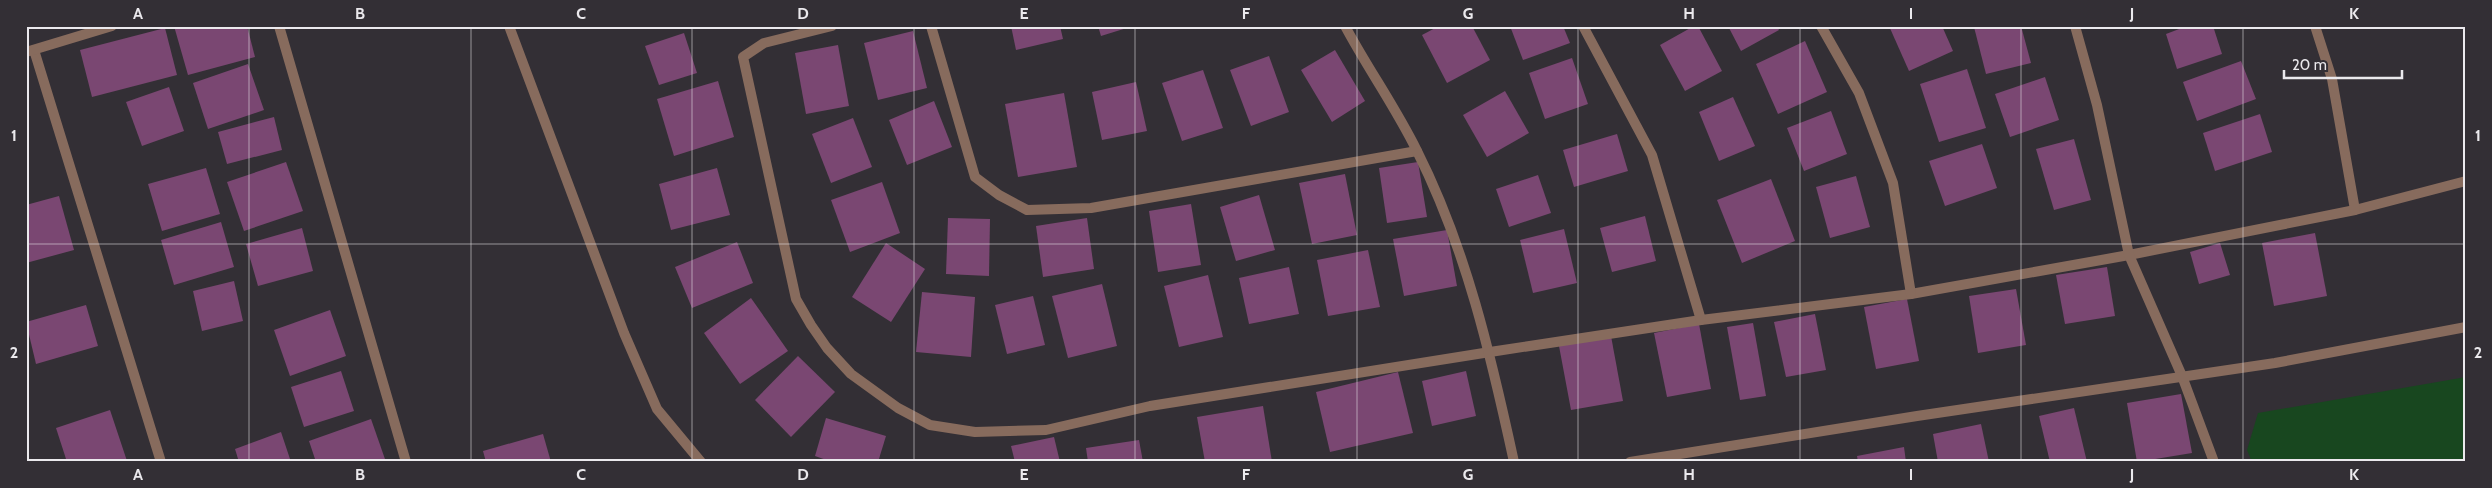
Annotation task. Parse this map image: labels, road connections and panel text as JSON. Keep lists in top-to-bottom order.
{
  "scale_bar": "20 m",
  "grid": {
    "columns": [
      "A",
      "B",
      "C",
      "D",
      "E",
      "F",
      "G",
      "H",
      "I",
      "J",
      "K"
    ],
    "rows": ["1", "2"]
  }
}
